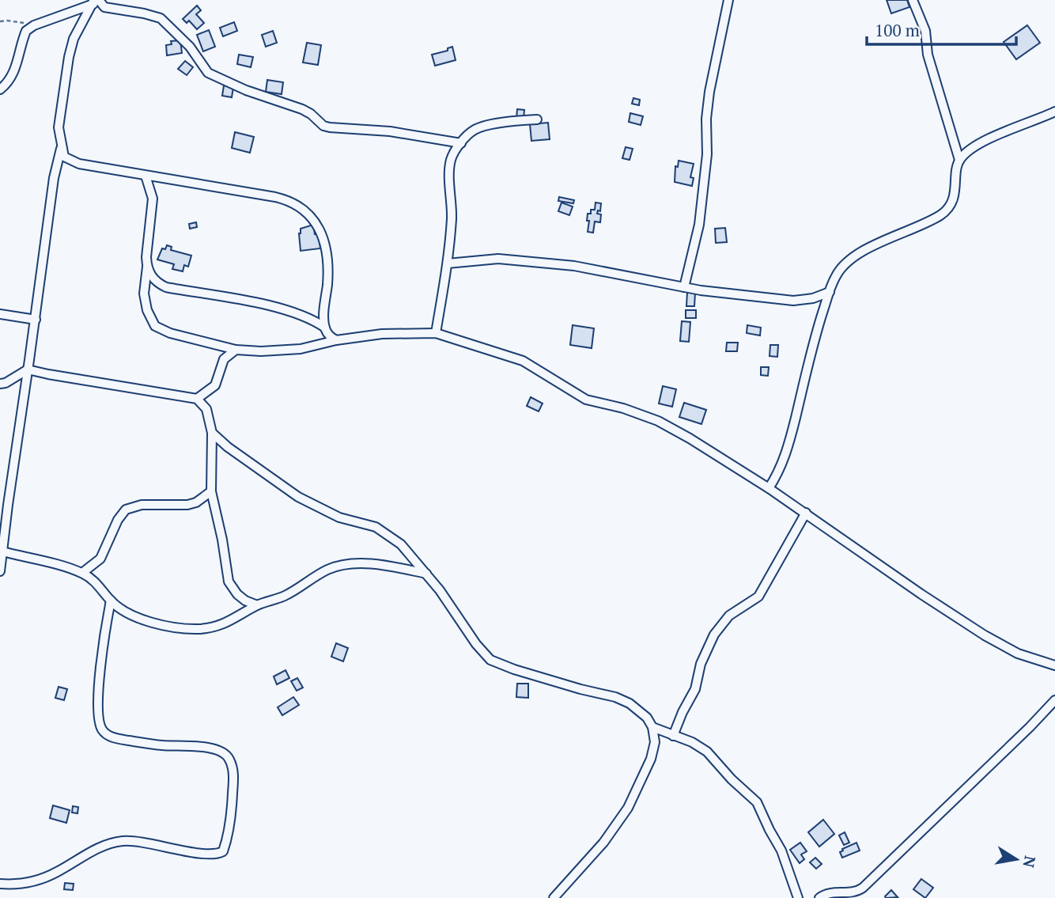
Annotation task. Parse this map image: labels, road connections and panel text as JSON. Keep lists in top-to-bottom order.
{
  "scale_bar": "100 m",
  "north": "right"
}
